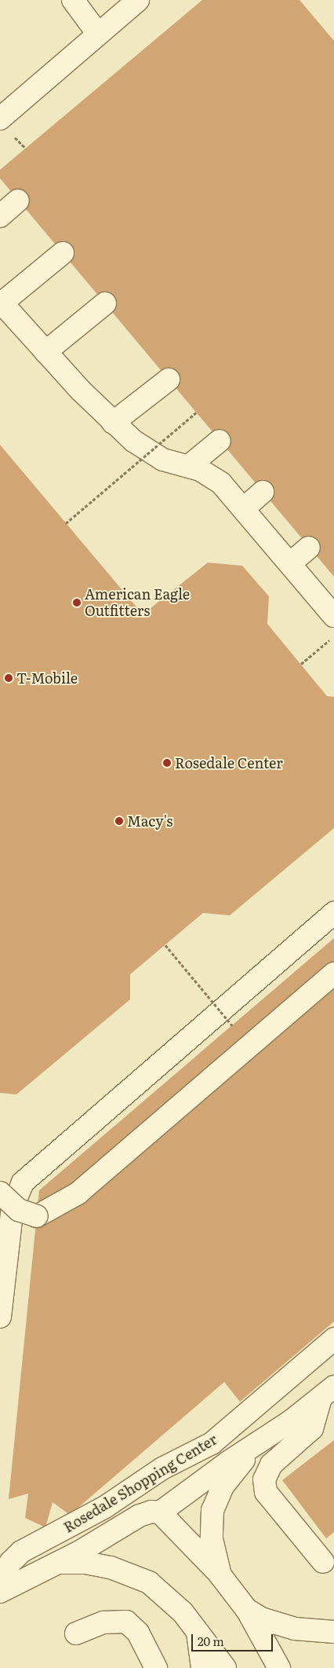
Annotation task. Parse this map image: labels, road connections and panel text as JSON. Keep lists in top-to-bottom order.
{
  "streets": {
    "lane": ["Rosedale Shopping Center"]
  },
  "places": [
    "American Eagle Outfitters",
    "T-Mobile",
    "Rosedale Center",
    "Macy's"
  ],
  "scale_bar": "20 m"
}
